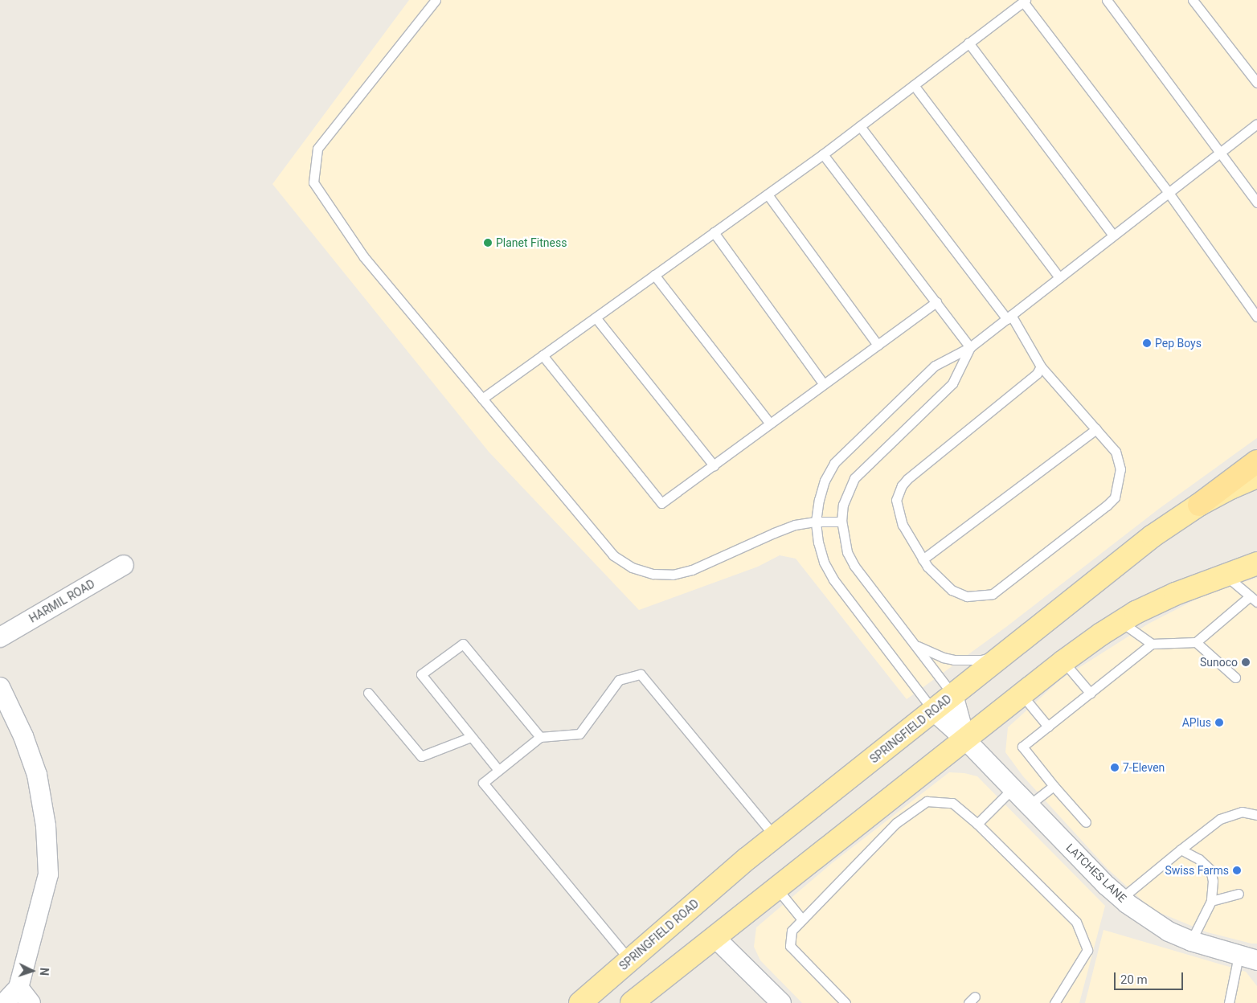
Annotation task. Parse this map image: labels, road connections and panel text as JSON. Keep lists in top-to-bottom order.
{
  "streets": {
    "main road": ["SPRINGFIELD ROAD"],
    "street": ["HARMIL ROAD", "LATCHES LANE"]
  },
  "crossings": [
    ["SPRINGFIELD ROAD", "LATCHES LANE"]
  ],
  "places": [
    "Planet Fitness",
    "Pep Boys",
    "Sunoco",
    "APlus",
    "7-Eleven",
    "Swiss Farms"
  ],
  "scale_bar": "20 m",
  "north": "right"
}
